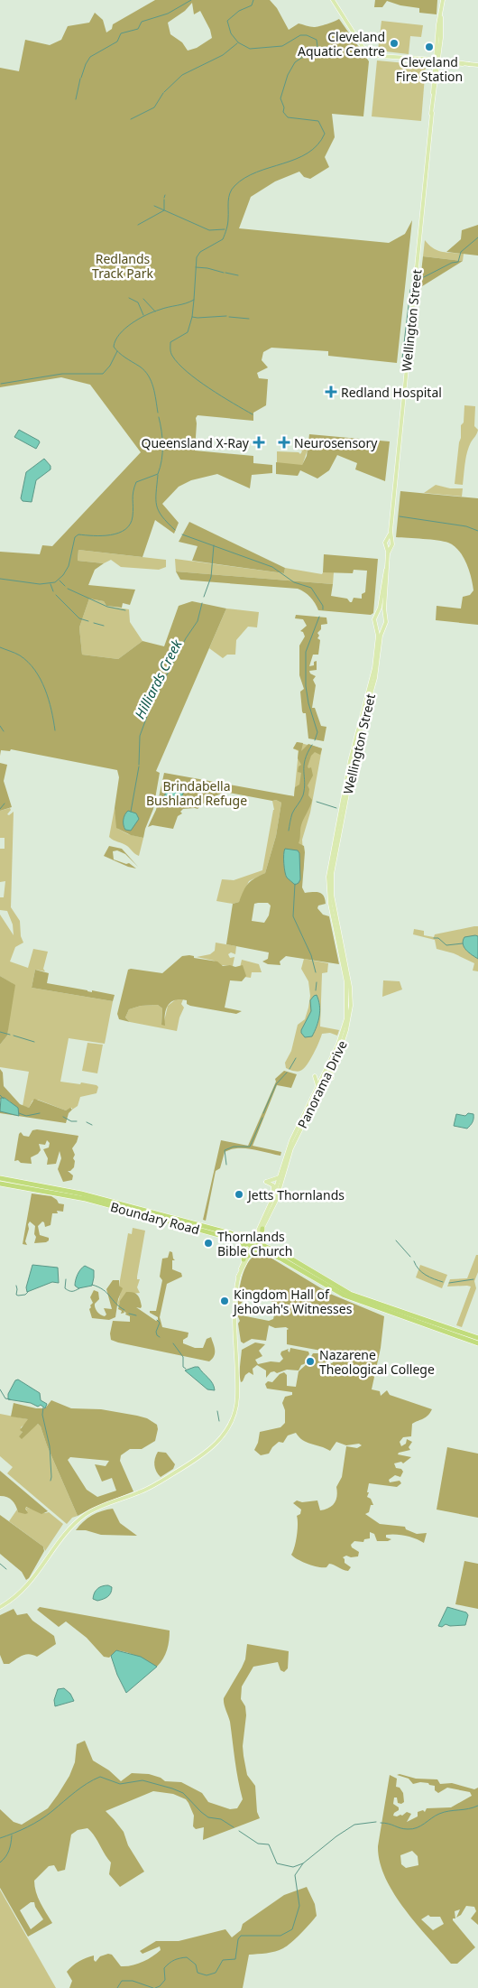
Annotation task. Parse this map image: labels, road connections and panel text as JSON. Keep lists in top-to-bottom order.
{
  "streets": {
    "highway": ["Boundary Road"],
    "main road": ["Wellington Street", "Panorama Drive"]
  },
  "crossings": [
    ["Wellington Street", "Panorama Drive"],
    ["Panorama Drive", "Boundary Road"]
  ],
  "water": ["Hilliards Creek"],
  "parks": ["Redlands Track Park", "Brindabella Bushland Refuge"],
  "places": {
    "other": [
      "Cleveland Aquatic Centre",
      "Cleveland Fire Station",
      "Jetts Thornlands",
      "Thornlands Bible Church",
      "Kingdom Hall of Jehovah's Witnesses",
      "Nazarene Theological College"
    ],
    "health": ["Redland Hospital", "Queensland X-Ray", "Neurosensory"]
  }
}
